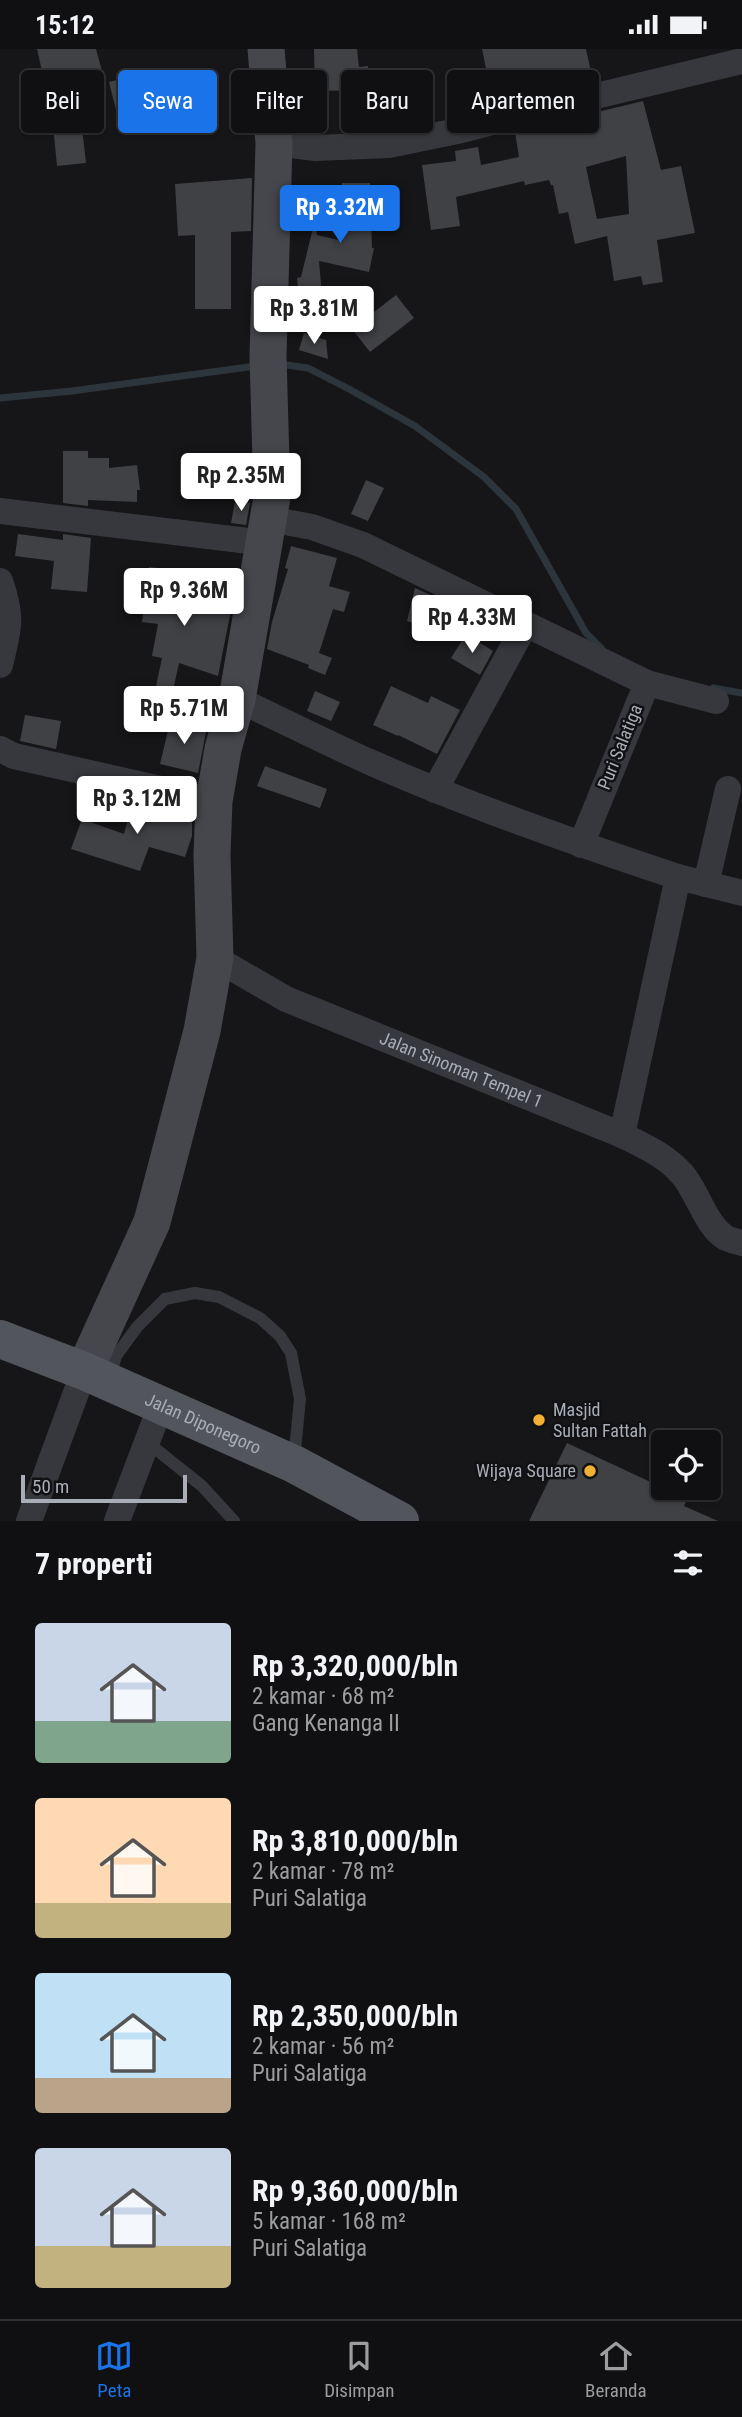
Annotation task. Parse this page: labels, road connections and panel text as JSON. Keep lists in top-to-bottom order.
{
  "streets": {
    "main road": ["Jalan Diponegoro"],
    "street": ["Puri Salatiga", "Jalan Sinoman Tempel 1"]
  },
  "places": ["Masjid Sultan Fattah", "Wijaya Square"],
  "scale_bar": "50 m",
  "page": {
    "status": "15:12",
    "chip": [
      "Beli",
      "Sewa",
      "Filter",
      "Baru",
      "Apartemen"
    ],
    "price": [
      "Rp 3.32M",
      "Rp 3.81M",
      "Rp 2.35M",
      "Rp 9.36M",
      "Rp 4.33M",
      "Rp 5.71M",
      "Rp 3.12M"
    ],
    "scale": "50 m",
    "heading": "7 properti",
    "list": [
      {
        "name": "Rp 3,320,000/bln",
        "note": "2 kamar · 68 m² · Gang Kenanga II"
      },
      {
        "name": "Rp 3,810,000/bln",
        "note": "2 kamar · 78 m² · Puri Salatiga"
      },
      {
        "name": "Rp 2,350,000/bln",
        "note": "2 kamar · 56 m² · Puri Salatiga"
      },
      {
        "name": "Rp 9,360,000/bln",
        "note": "5 kamar · 168 m² · Puri Salatiga"
      }
    ],
    "tabs": ["Peta", "Disimpan", "Beranda"]
  }
}
